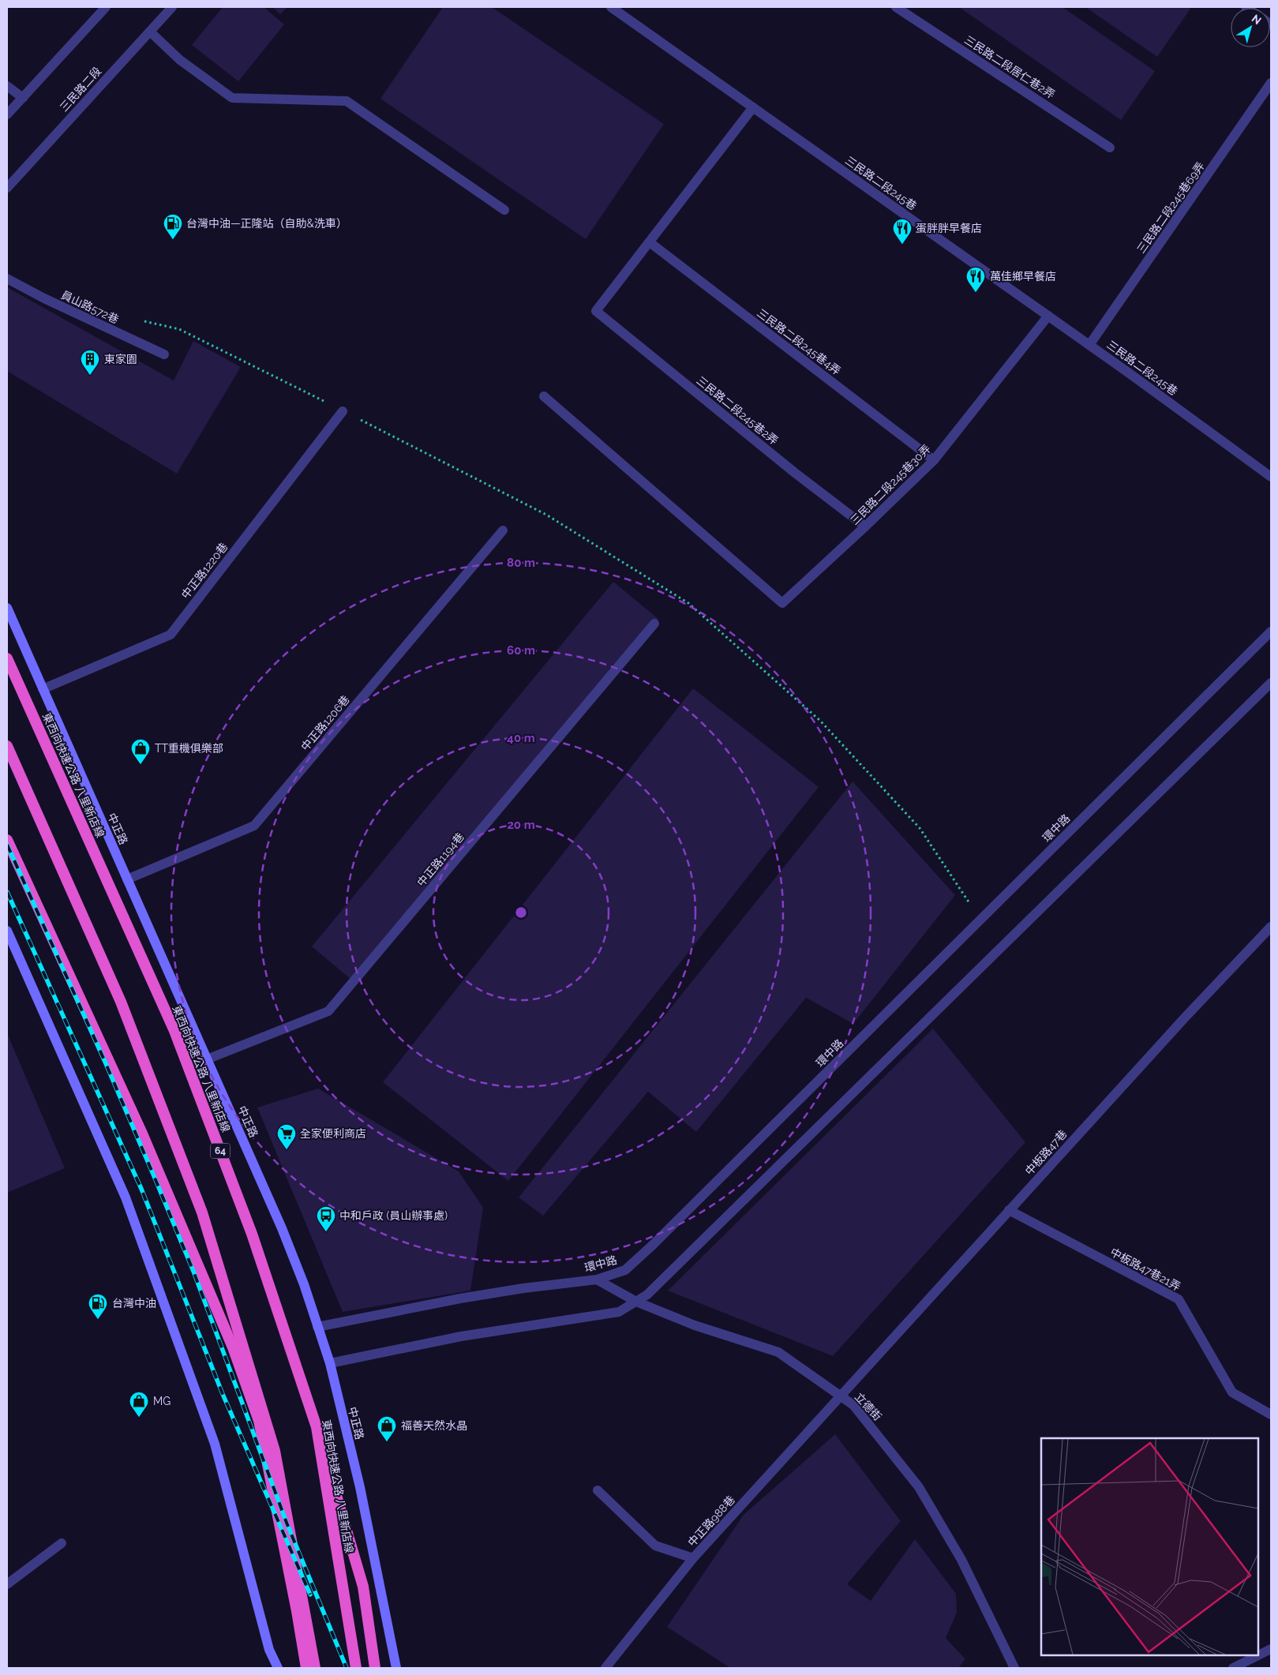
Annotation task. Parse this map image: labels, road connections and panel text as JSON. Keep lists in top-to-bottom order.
{
  "streets": {
    "highway": ["東西向快速公路 八里新店線", "64"],
    "main road": ["中正路"],
    "street": [
      "三民路二段居仁巷2弄",
      "三民路二段",
      "三民路二段245巷",
      "三民路二段245巷69弄",
      "員山路572巷",
      "三民路二段245巷4弄",
      "三民路二段245巷2弄",
      "三民路二段245巷30弄",
      "中正路1220巷",
      "中正路1206巷",
      "環中路",
      "中正路1194巷",
      "中板路47巷",
      "中板路47巷21弄",
      "立德街",
      "中正路988巷"
    ]
  },
  "crossings": [
    ["三民路二段245巷", "三民路二段245巷69弄"],
    ["三民路二段245巷", "三民路二段245巷30弄"],
    ["三民路二段245巷4弄", "三民路二段245巷2弄"],
    ["三民路二段245巷4弄", "三民路二段245巷30弄"],
    ["三民路二段245巷2弄", "三民路二段245巷30弄"],
    ["中正路1220巷", "中正路"],
    ["中正路1206巷", "中正路"],
    ["環中路", "中正路"],
    ["環中路", "立德街"],
    ["中正路", "中正路1194巷"],
    ["中板路47巷", "中板路47巷21弄"],
    ["中板路47巷", "立德街"],
    ["中板路47巷", "中正路988巷"],
    ["立德街", "中正路988巷"]
  ],
  "places": {
    "fuel station": ["台灣中油—正隆站（自助&洗車）", "台灣中油"],
    "restaurant": ["蛋胖胖早餐店", "萬佳鄉早餐店"],
    "building": ["東家園"],
    "shop": ["TT重機俱樂部", "MG", "福善天然水晶"],
    "supermarket": ["全家便利商店"],
    "bus stop": ["中和戶政 (員山辦事處)"]
  },
  "north": "top right",
  "rings": [
    "80 m",
    "60 m",
    "40 m",
    "20 m"
  ]
}
